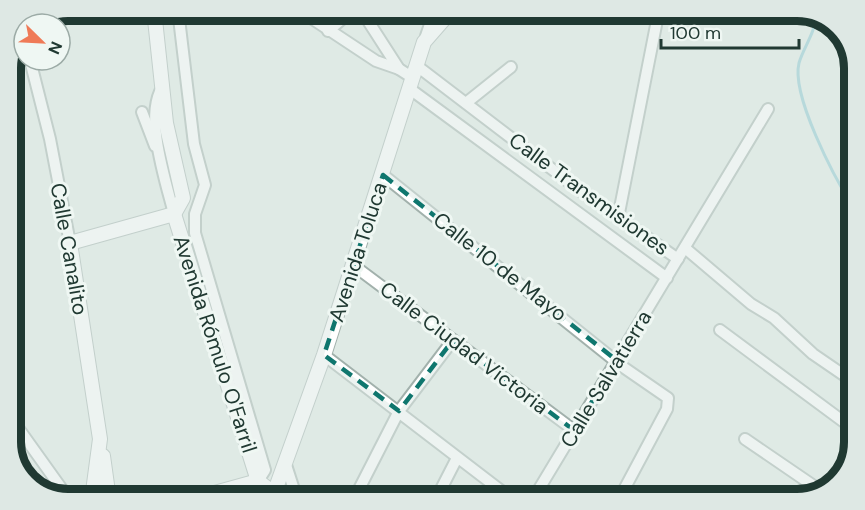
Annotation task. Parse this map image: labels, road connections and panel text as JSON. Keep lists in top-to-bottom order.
{
  "streets": {
    "street": [
      "Calle Transmisiones",
      "Calle Canalito",
      "Avenida Toluca",
      "Calle 10 de Mayo",
      "Avenida Rómulo O'Farril",
      "Calle Ciudad Victoria",
      "Calle Salvatierra"
    ]
  },
  "crossings": [
    ["Calle Transmisiones", "Avenida Toluca"],
    ["Calle Transmisiones", "Calle Salvatierra"],
    ["Avenida Toluca", "Calle 10 de Mayo"],
    ["Avenida Toluca", "Calle Ciudad Victoria"],
    ["Calle 10 de Mayo", "Calle Salvatierra"],
    ["Calle Ciudad Victoria", "Calle Salvatierra"]
  ],
  "scale_bar": "100 m",
  "north": "bottom right"
}
